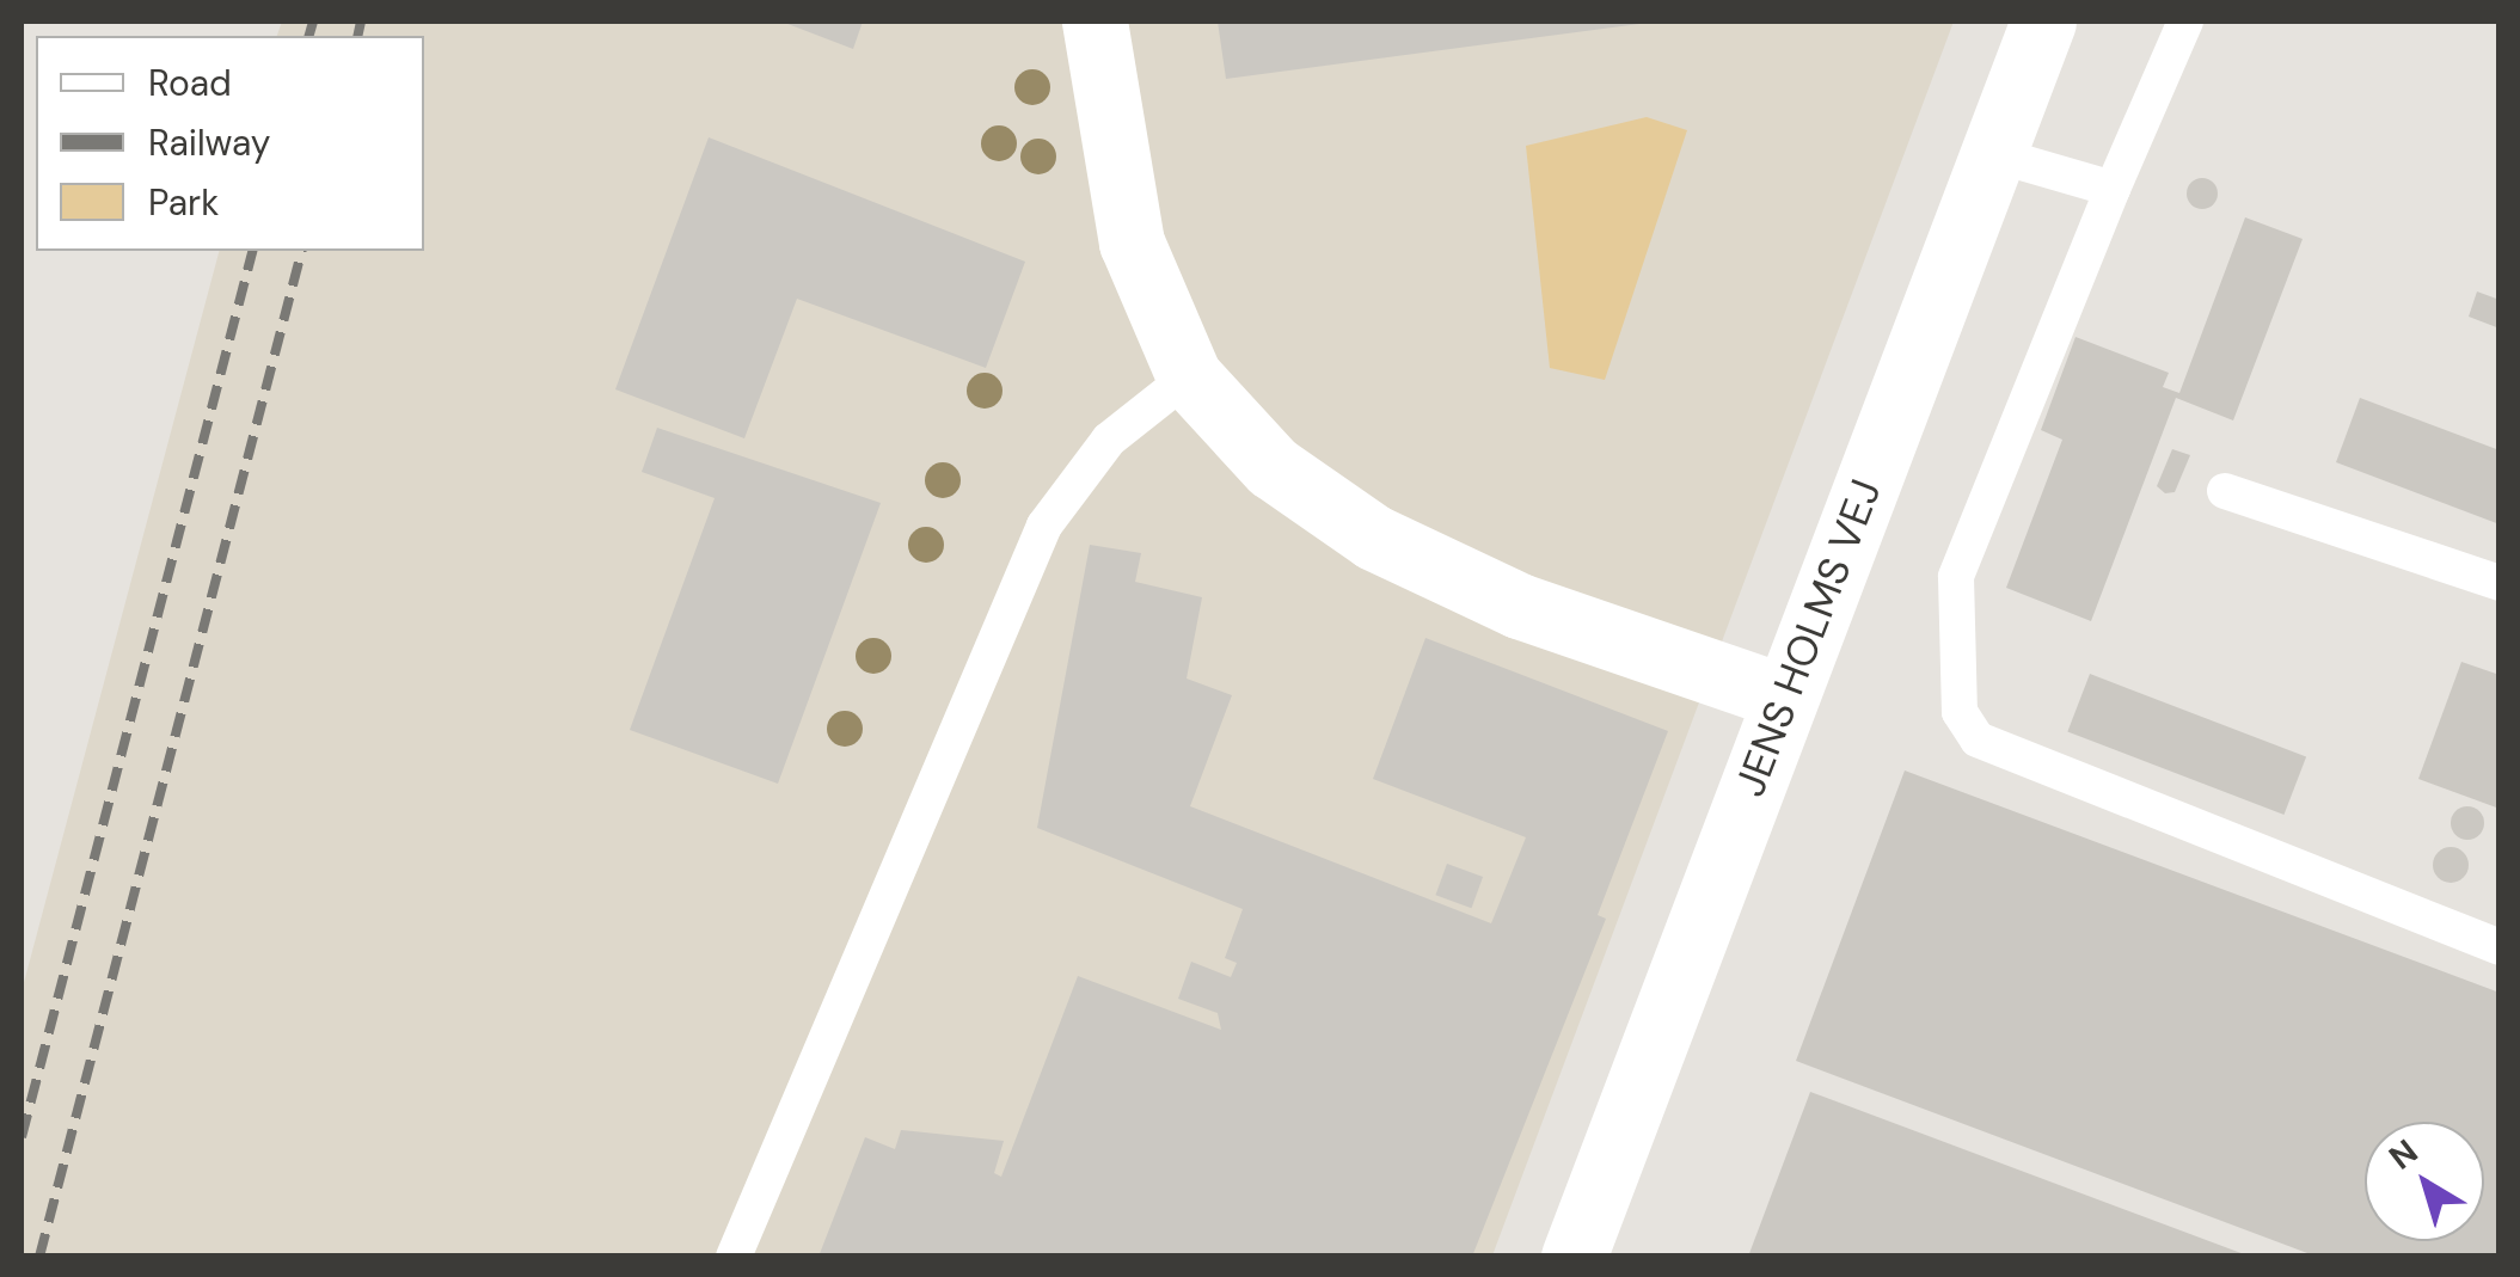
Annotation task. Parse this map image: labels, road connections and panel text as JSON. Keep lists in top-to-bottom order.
{
  "streets": {
    "main road": ["JENS HOLMS VEJ"]
  },
  "legend": ["Road", "Railway", "Park"],
  "north": "top left"
}
